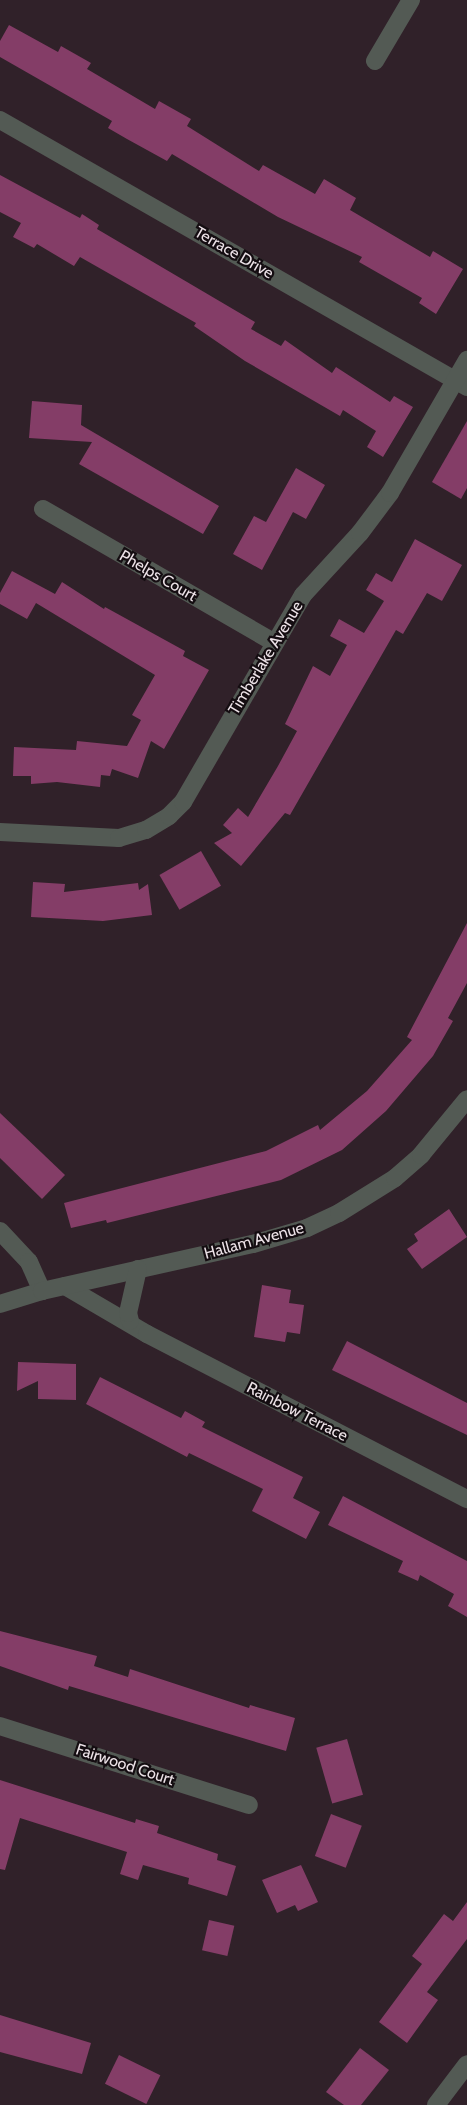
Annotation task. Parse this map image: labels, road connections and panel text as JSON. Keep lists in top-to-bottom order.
{
  "streets": {
    "street": [
      "Terrace Drive",
      "Phelps Court",
      "Timberlake Avenue",
      "Hallam Avenue",
      "Rainbow Terrace",
      "Fairwood Court"
    ]
  },
  "crossings": [
    ["Terrace Drive", "Timberlake Avenue"],
    ["Phelps Court", "Timberlake Avenue"],
    ["Hallam Avenue", "Rainbow Terrace"]
  ]
}
